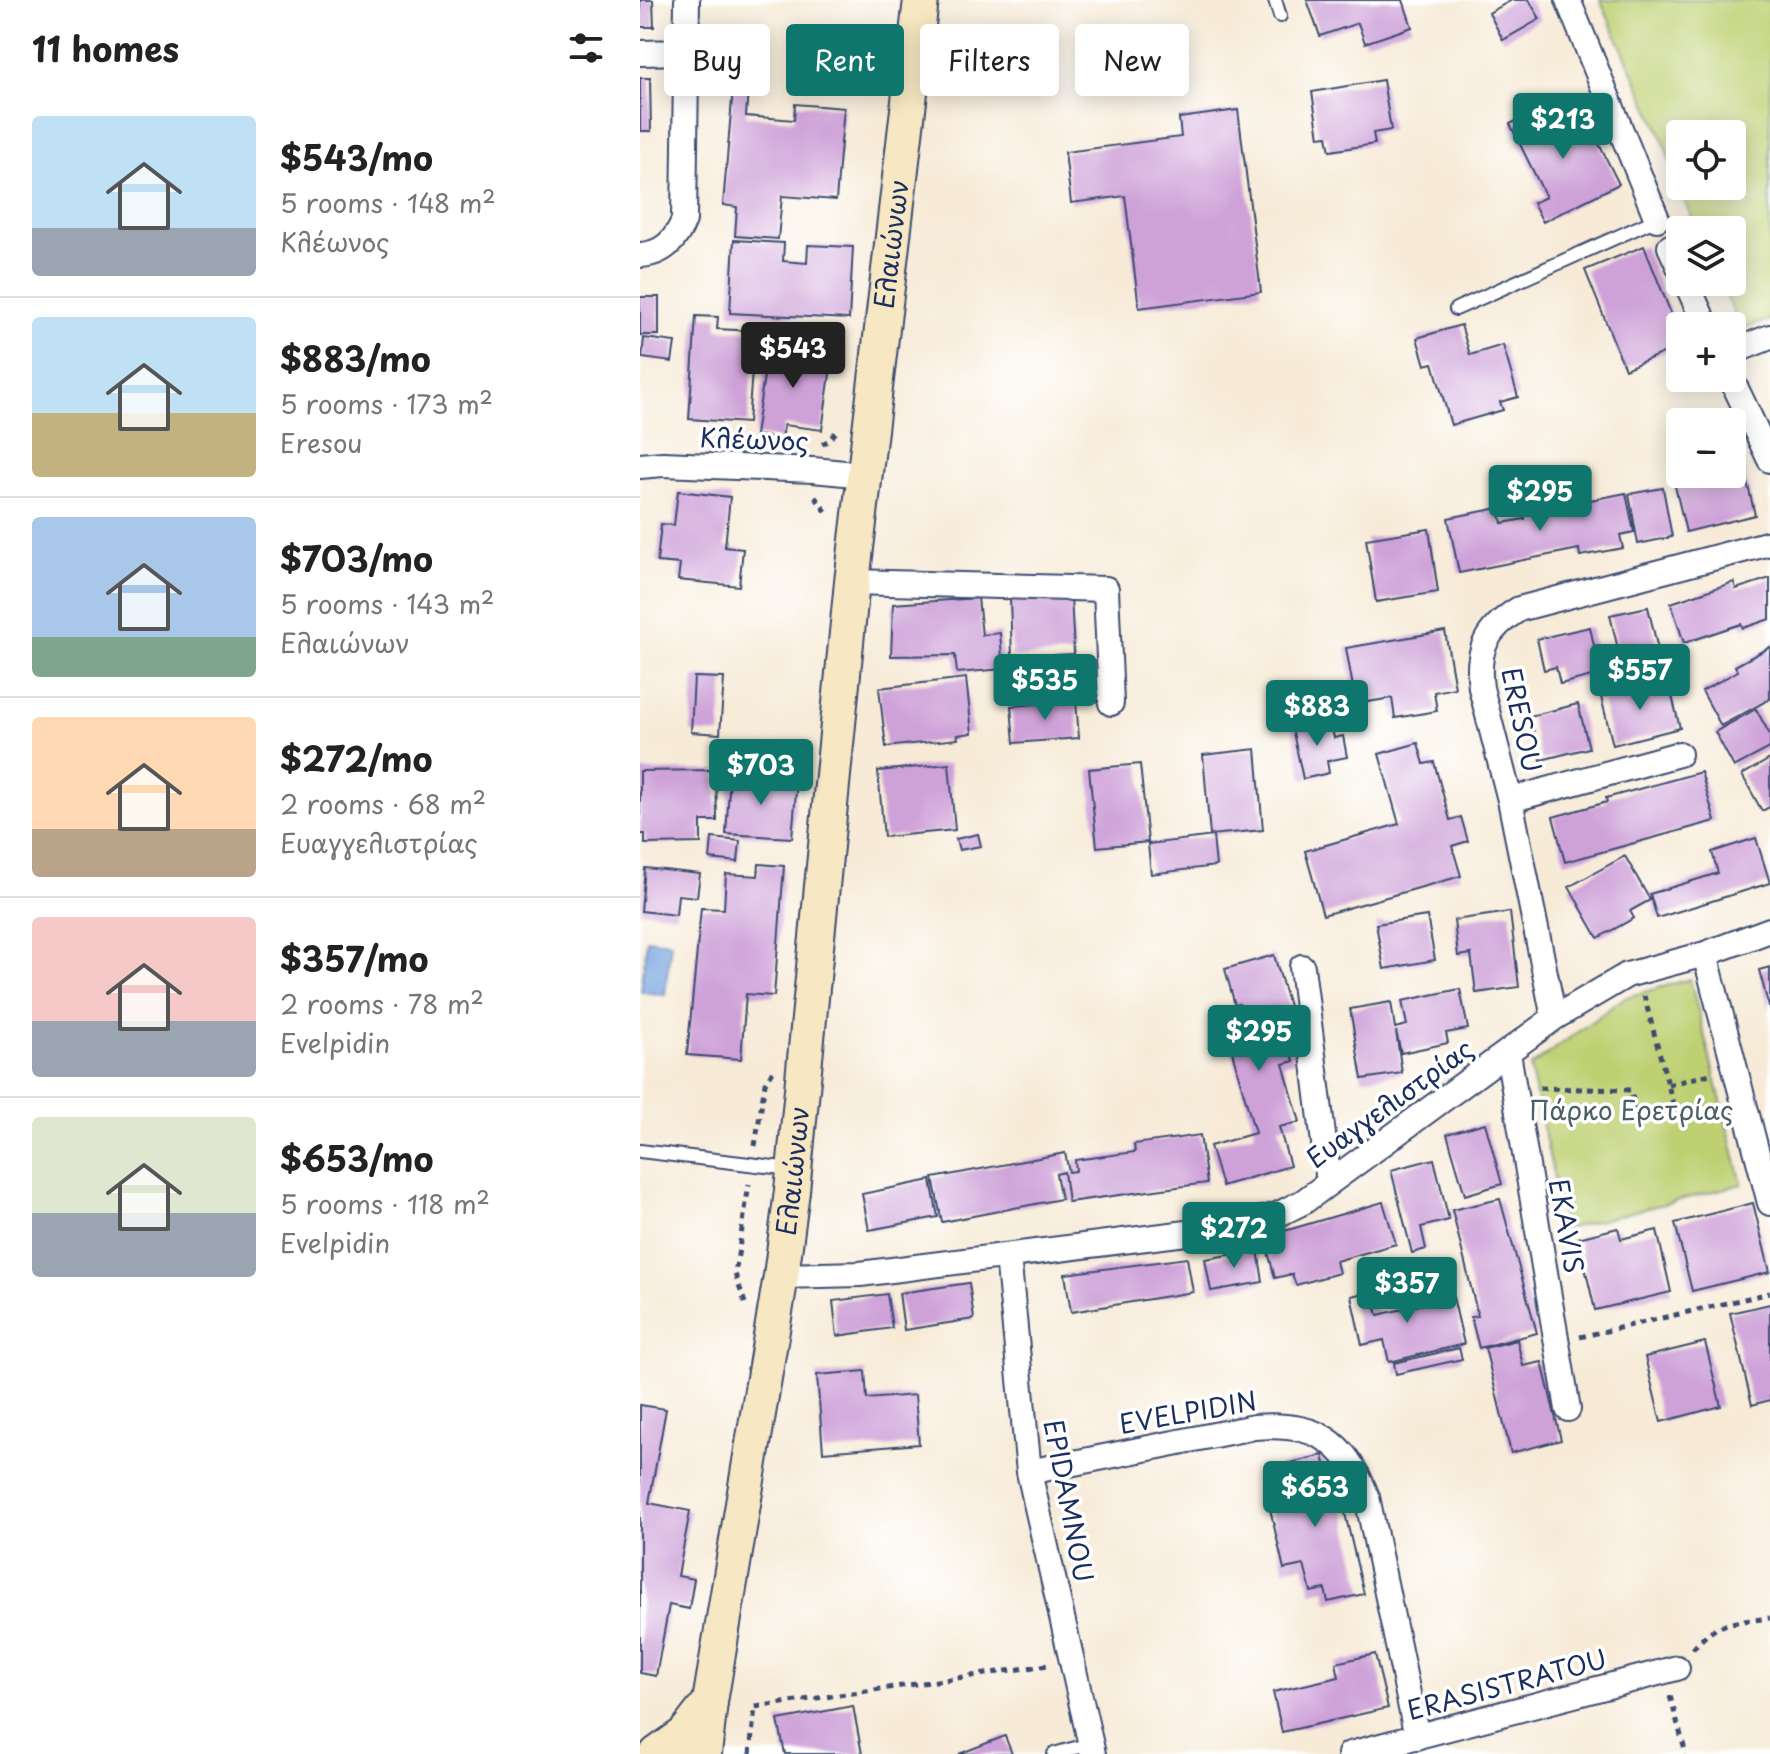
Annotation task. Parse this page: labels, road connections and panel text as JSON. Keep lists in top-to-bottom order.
{
  "streets": {
    "main road": ["Ελαιώνων"],
    "street": [
      "Κλέωνος",
      "ERESOU",
      "Ευαγγελιστρίας",
      "EKAVIS",
      "EVELPIDIN",
      "EPIDAMNOU",
      "ERASISTRATOU"
    ]
  },
  "crossings": [
    ["Ελαιώνων", "Κλέωνος"],
    ["Ελαιώνων", "Ευαγγελιστρίας"],
    ["ERESOU", "Ευαγγελιστρίας"],
    ["Ευαγγελιστρίας", "EKAVIS"],
    ["Ευαγγελιστρίας", "EPIDAMNOU"],
    ["EVELPIDIN", "EPIDAMNOU"],
    ["EVELPIDIN", "ERASISTRATOU"]
  ],
  "parks": ["Πάρκο Ερετρίας"],
  "page": {
    "heading": "11 homes",
    "chip": [
      "Buy",
      "Rent",
      "Filters",
      "New"
    ],
    "price": [
      "$213",
      "$543",
      "$295",
      "$557",
      "$535",
      "$883",
      "$703",
      "$295",
      "$272",
      "$357",
      "$653"
    ],
    "list": [
      {
        "name": "$543/mo",
        "note": "5 rooms · 148 m² · Κλέωνος"
      },
      {
        "name": "$883/mo",
        "note": "5 rooms · 173 m² · Eresou"
      },
      {
        "name": "$703/mo",
        "note": "5 rooms · 143 m² · Ελαιώνων"
      },
      {
        "name": "$272/mo",
        "note": "2 rooms · 68 m² · Ευαγγελιστρίας"
      },
      {
        "name": "$357/mo",
        "note": "2 rooms · 78 m² · Evelpidin"
      },
      {
        "name": "$653/mo",
        "note": "5 rooms · 118 m² · Evelpidin"
      }
    ],
    "map_buttons": ["+", "−"]
  }
}
